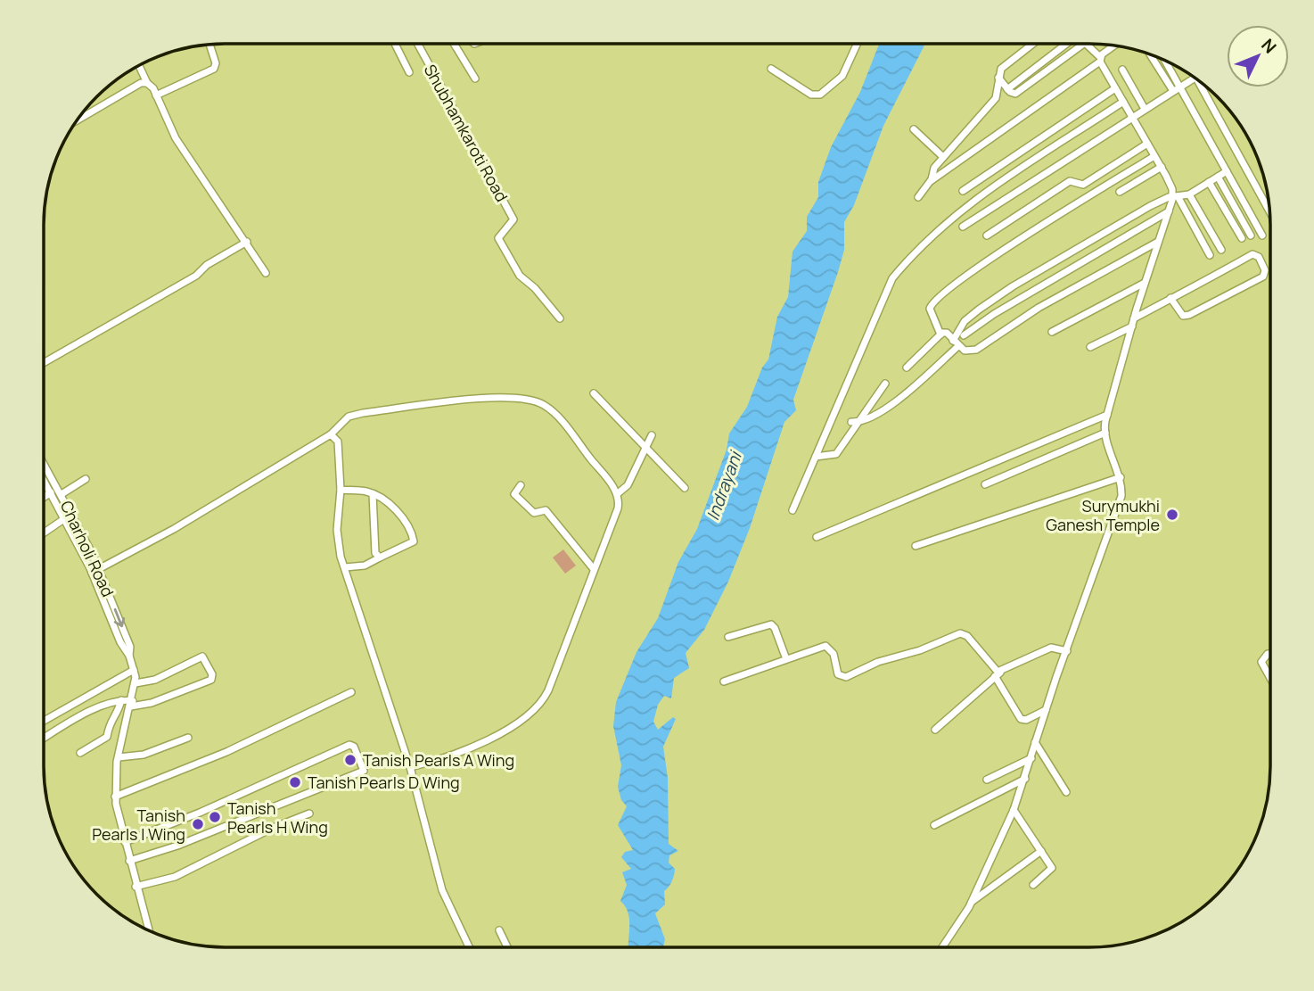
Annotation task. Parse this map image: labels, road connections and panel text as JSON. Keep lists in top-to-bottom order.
{
  "streets": {
    "street": ["Shubhamkaroti Road", "Charholi Road"]
  },
  "water": ["Indrayani"],
  "places": [
    "Surymukhi Ganesh Temple",
    "Tanish Pearls A Wing",
    "Tanish Pearls D Wing",
    "Tanish Pearls H Wing",
    "Tanish Pearls I Wing"
  ],
  "north": "top right"
}
